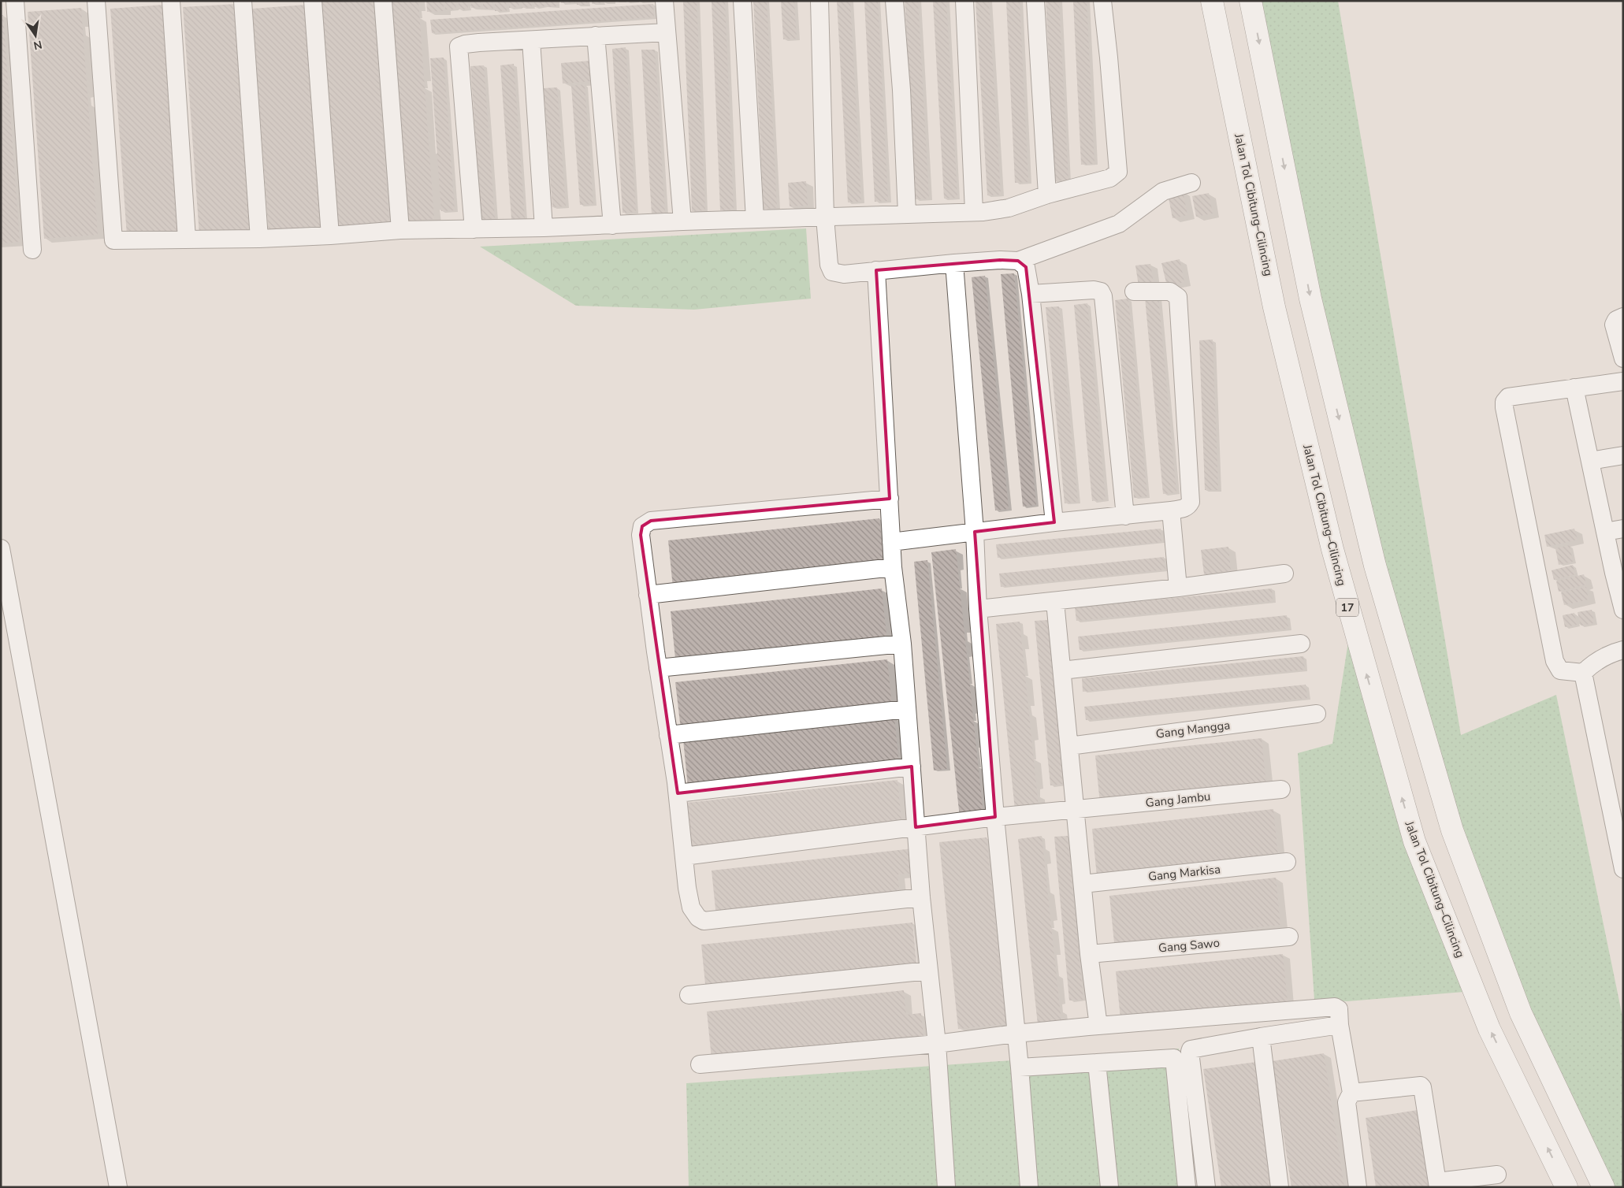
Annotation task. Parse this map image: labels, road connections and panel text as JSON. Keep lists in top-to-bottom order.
{
  "streets": {
    "highway": ["Jalan Tol Cibitung–Cilincing", "17"],
    "street": [
      "Gang Mangga",
      "Gang Jambu",
      "Gang Markisa",
      "Gang Sawo"
    ]
  },
  "north": "bottom"
}
